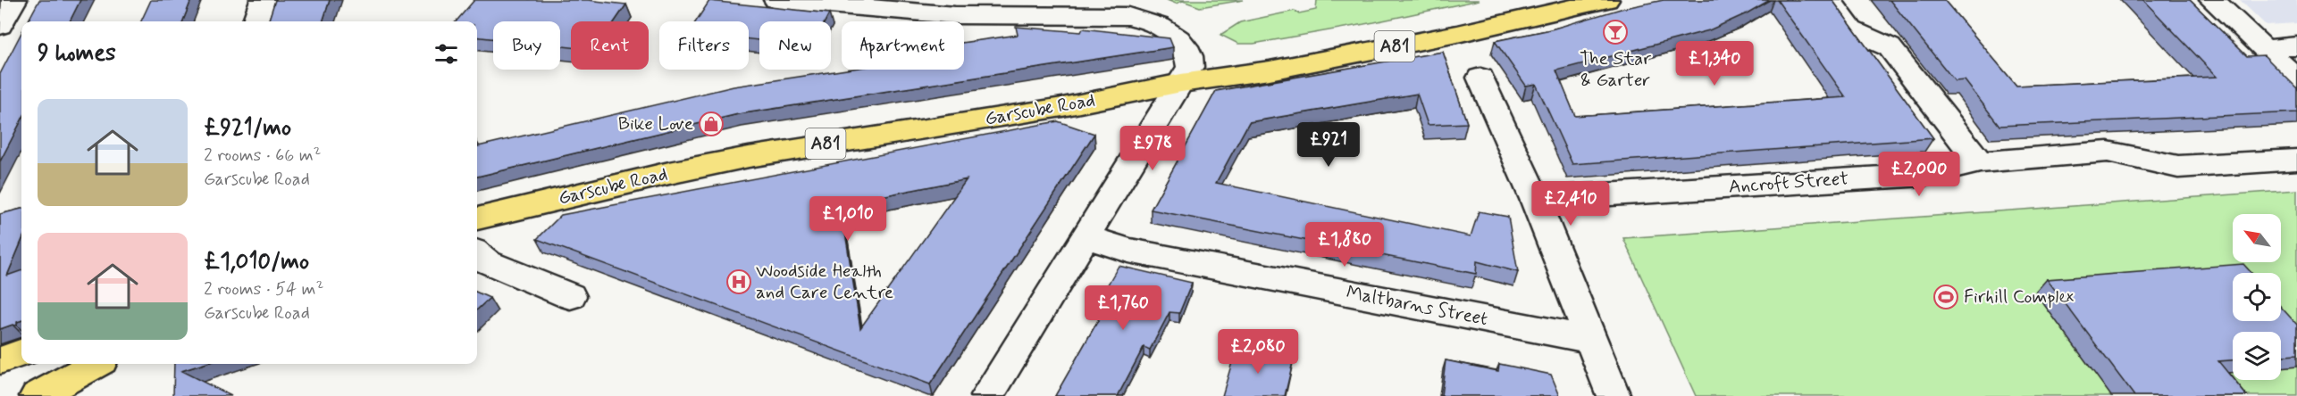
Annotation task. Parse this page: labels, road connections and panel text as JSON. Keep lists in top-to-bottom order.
{
  "streets": {
    "main road": ["A81", "Garscube Road"],
    "street": ["Ancroft Street", "Maltbarns Street"]
  },
  "places": {
    "bar": ["The Star & Garter"],
    "shop": ["Bike Love"],
    "hospital": ["Woodside Health and Care Centre"],
    "sports": ["Firhill Complex"]
  },
  "north": "top left",
  "page": {
    "chip": [
      "Buy",
      "Rent",
      "Filters",
      "New",
      "Apartment"
    ],
    "heading": "9 homes",
    "price": [
      "£1,340",
      "£921",
      "£978",
      "£2,000",
      "£2,410",
      "£1,010",
      "£1,880",
      "£1,760",
      "£2,080"
    ],
    "list": [
      {
        "name": "£921/mo",
        "note": "2 rooms · 66 m² · Garscube Road"
      },
      {
        "name": "£1,010/mo",
        "note": "2 rooms · 54 m² · Garscube Road"
      }
    ]
  }
}
